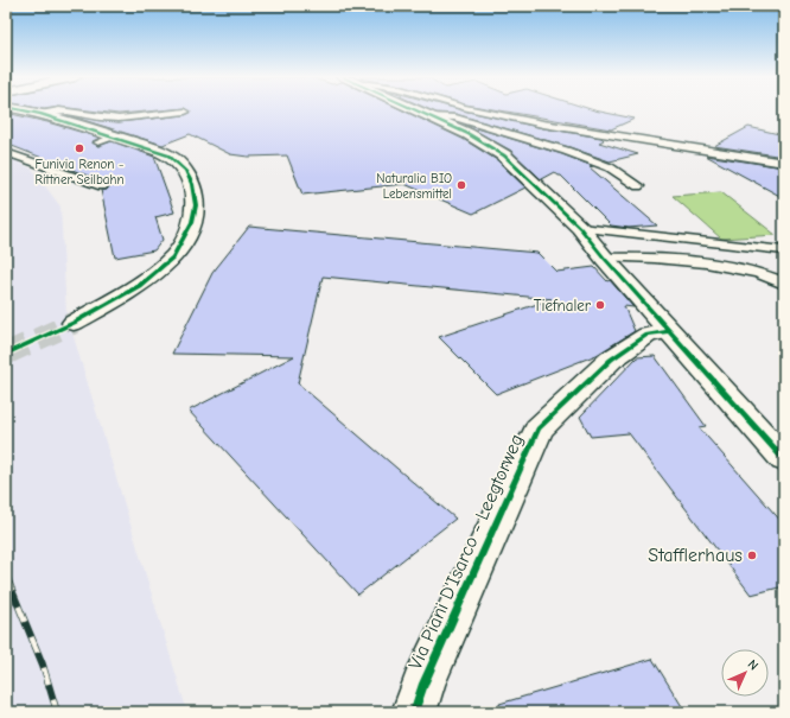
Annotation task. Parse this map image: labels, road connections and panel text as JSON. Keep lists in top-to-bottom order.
{
  "streets": {
    "street": ["Via Piani D'Isarco - Leegtorweg"]
  },
  "places": [
    "Funivia Renon - Rittner Seilbahn",
    "Naturalia BIO Lebensmittel",
    "Tiefnaler",
    "Stafflerhaus"
  ],
  "north": "top right"
}
